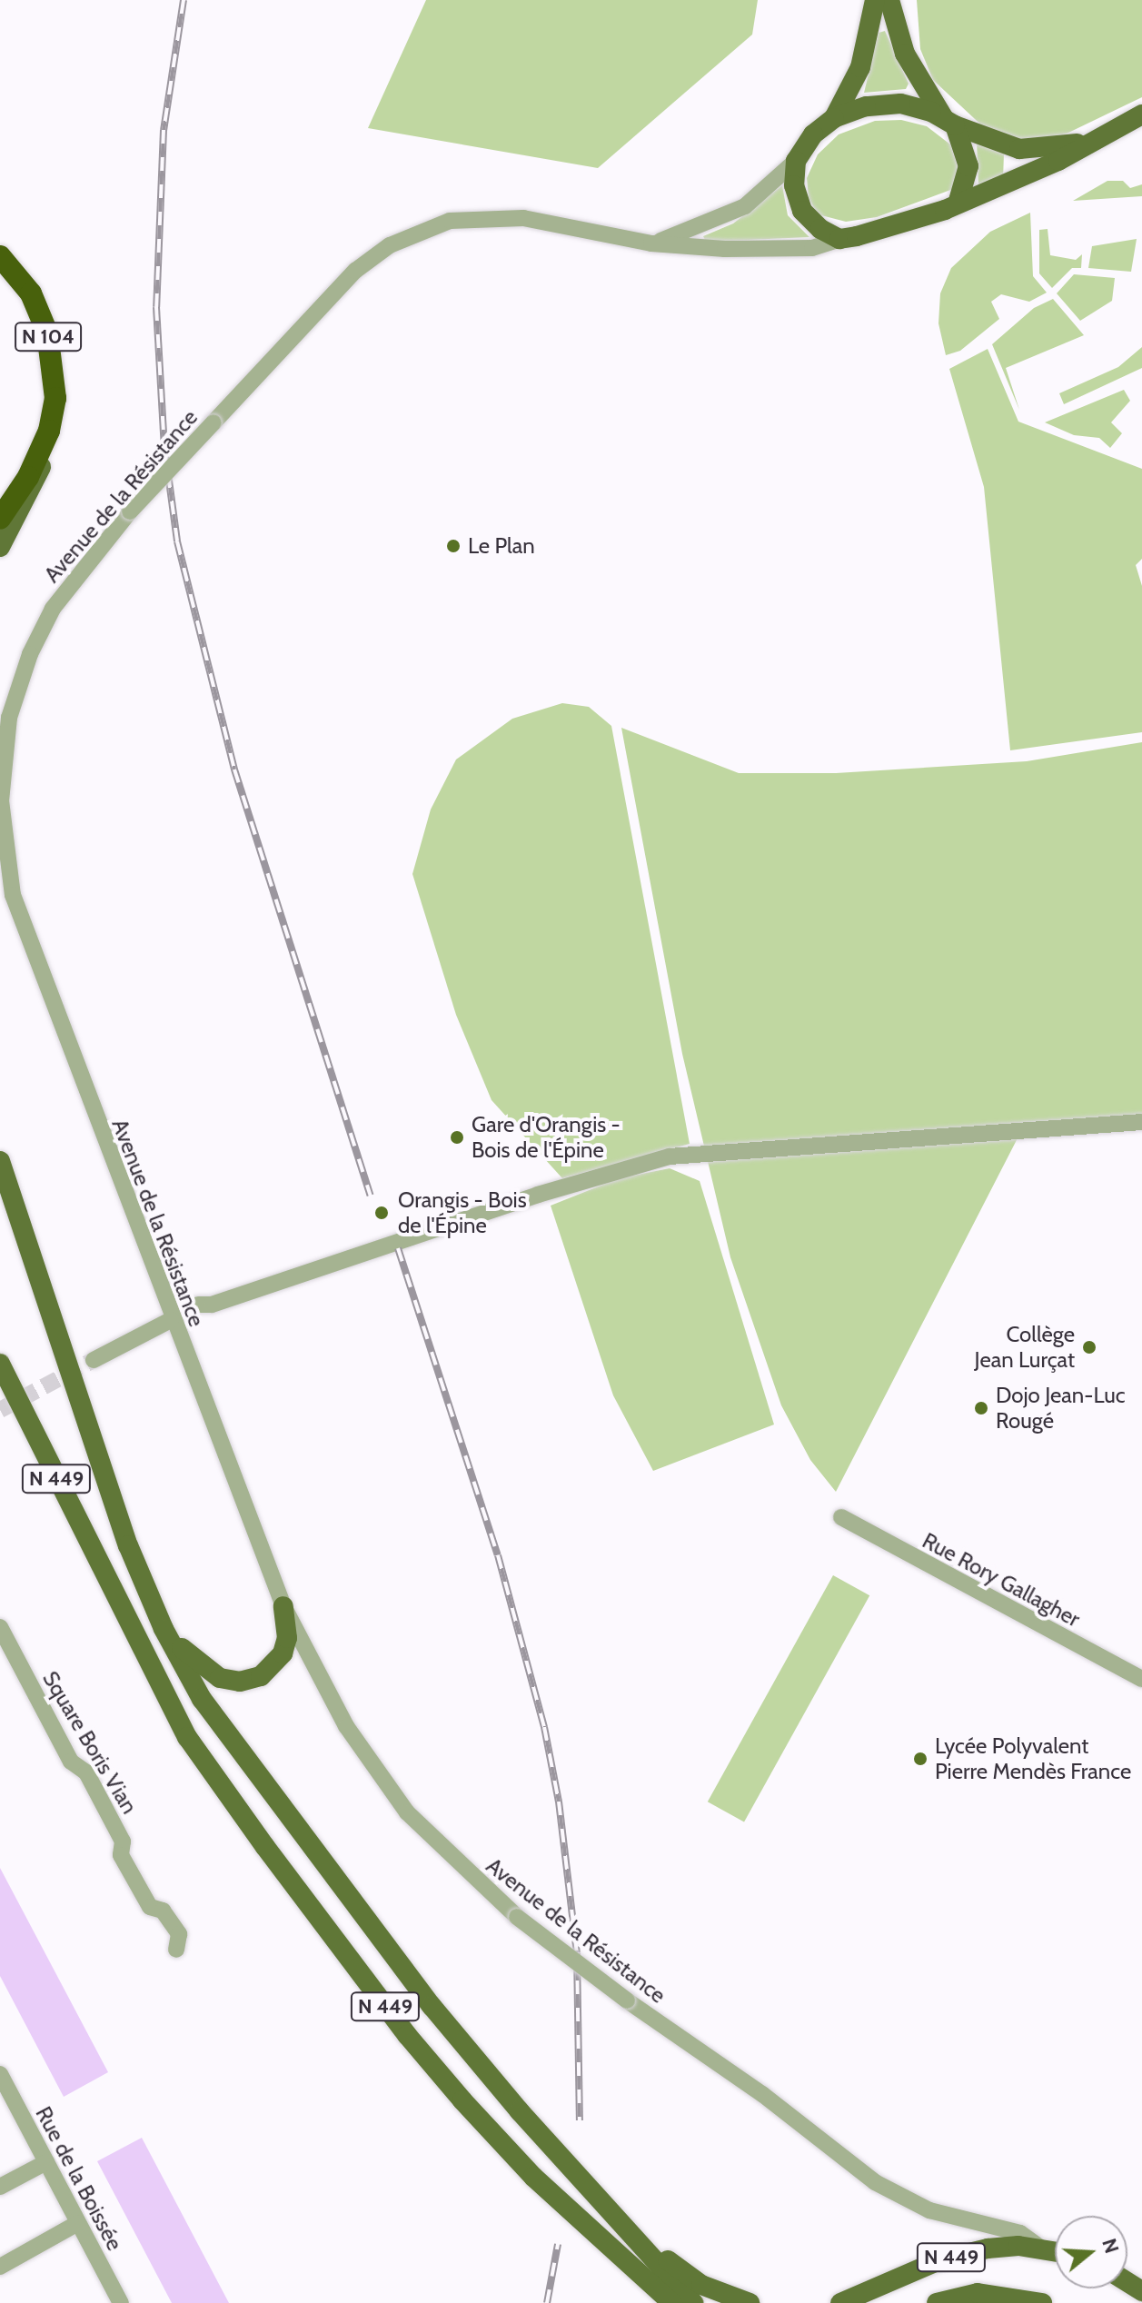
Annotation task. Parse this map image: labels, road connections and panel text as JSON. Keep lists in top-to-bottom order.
{
  "streets": {
    "highway": ["N 104"],
    "main road": ["N 449"],
    "street": [
      "Avenue de la Résistance",
      "Rue Rory Gallagher",
      "Square Boris Vian",
      "Rue de la Boissée"
    ]
  },
  "crossings": [
    ["Avenue de la Résistance", "N 449"]
  ],
  "places": [
    "Le Plan",
    "Gare d'Orangis - Bois de l'Épine",
    "Orangis - Bois de l'Épine",
    "Collège Jean Lurçat",
    "Dojo Jean-Luc Rougé",
    "Lycée Polyvalent Pierre Mendès France"
  ],
  "north": "right"
}
